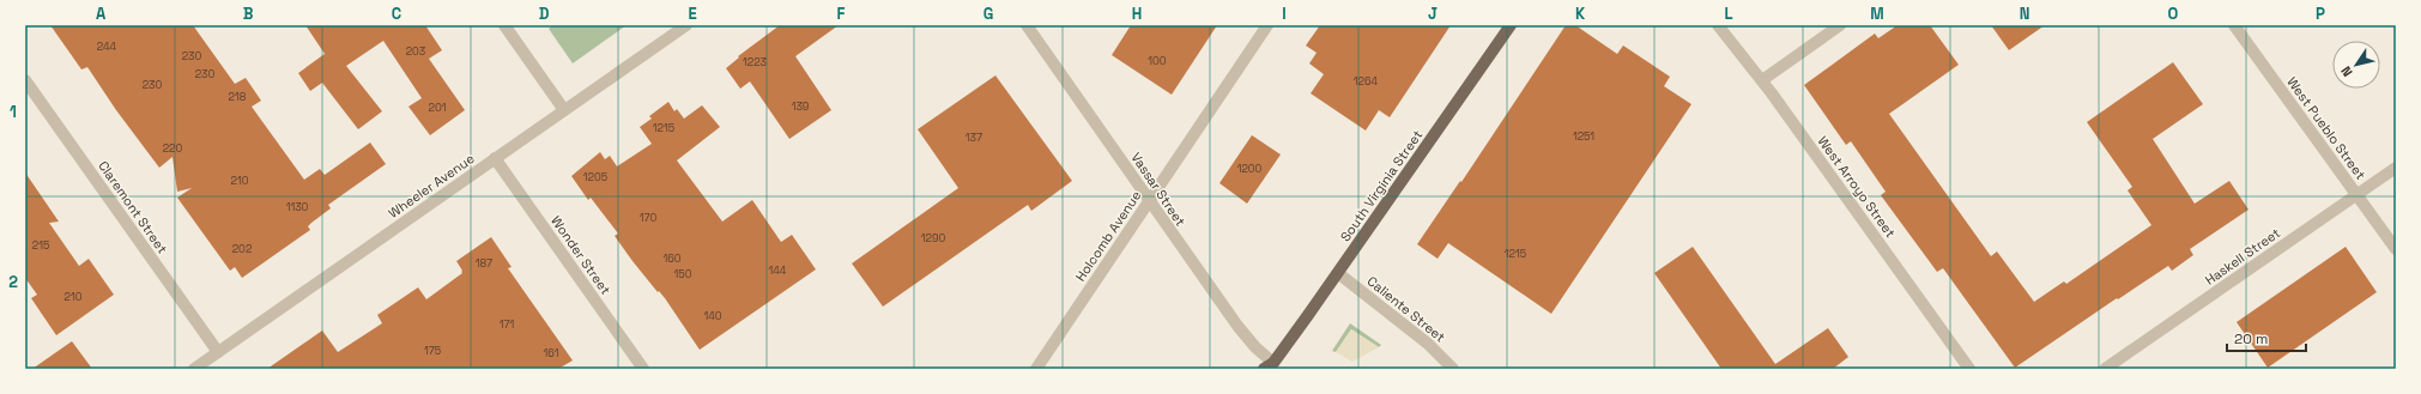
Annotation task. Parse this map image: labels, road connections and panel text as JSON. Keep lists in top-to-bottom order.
{
  "streets": {
    "main road": ["South Virginia Street"],
    "street": [
      "West Pueblo Street",
      "Wheeler Avenue",
      "West Arroyo Street",
      "Vassar Street",
      "Claremont Street",
      "Holcomb Avenue",
      "Wonder Street",
      "Haskell Street",
      "Caliente Street"
    ]
  },
  "crossings": [
    ["West Pueblo Street", "Haskell Street"],
    ["Wheeler Avenue", "Claremont Street"],
    ["Wheeler Avenue", "Wonder Street"],
    ["South Virginia Street", "Vassar Street"],
    ["South Virginia Street", "Caliente Street"],
    ["Vassar Street", "Holcomb Avenue"]
  ],
  "house_numbers": [
    "244",
    "203",
    "230",
    "100",
    "1223",
    "230",
    "1264",
    "230",
    "218",
    "139",
    "201",
    "1215",
    "1251",
    "137",
    "220",
    "1200",
    "1205",
    "210",
    "1130",
    "170",
    "1290",
    "215",
    "202",
    "1215",
    "160",
    "187",
    "144",
    "150",
    "210",
    "140",
    "171",
    "175",
    "161"
  ],
  "scale_bar": "20 m",
  "north": "bottom left",
  "grid": {
    "columns": [
      "A",
      "B",
      "C",
      "D",
      "E",
      "F",
      "G",
      "H",
      "I",
      "J",
      "K",
      "L",
      "M",
      "N",
      "O",
      "P"
    ],
    "rows": ["1", "2"]
  }
}
